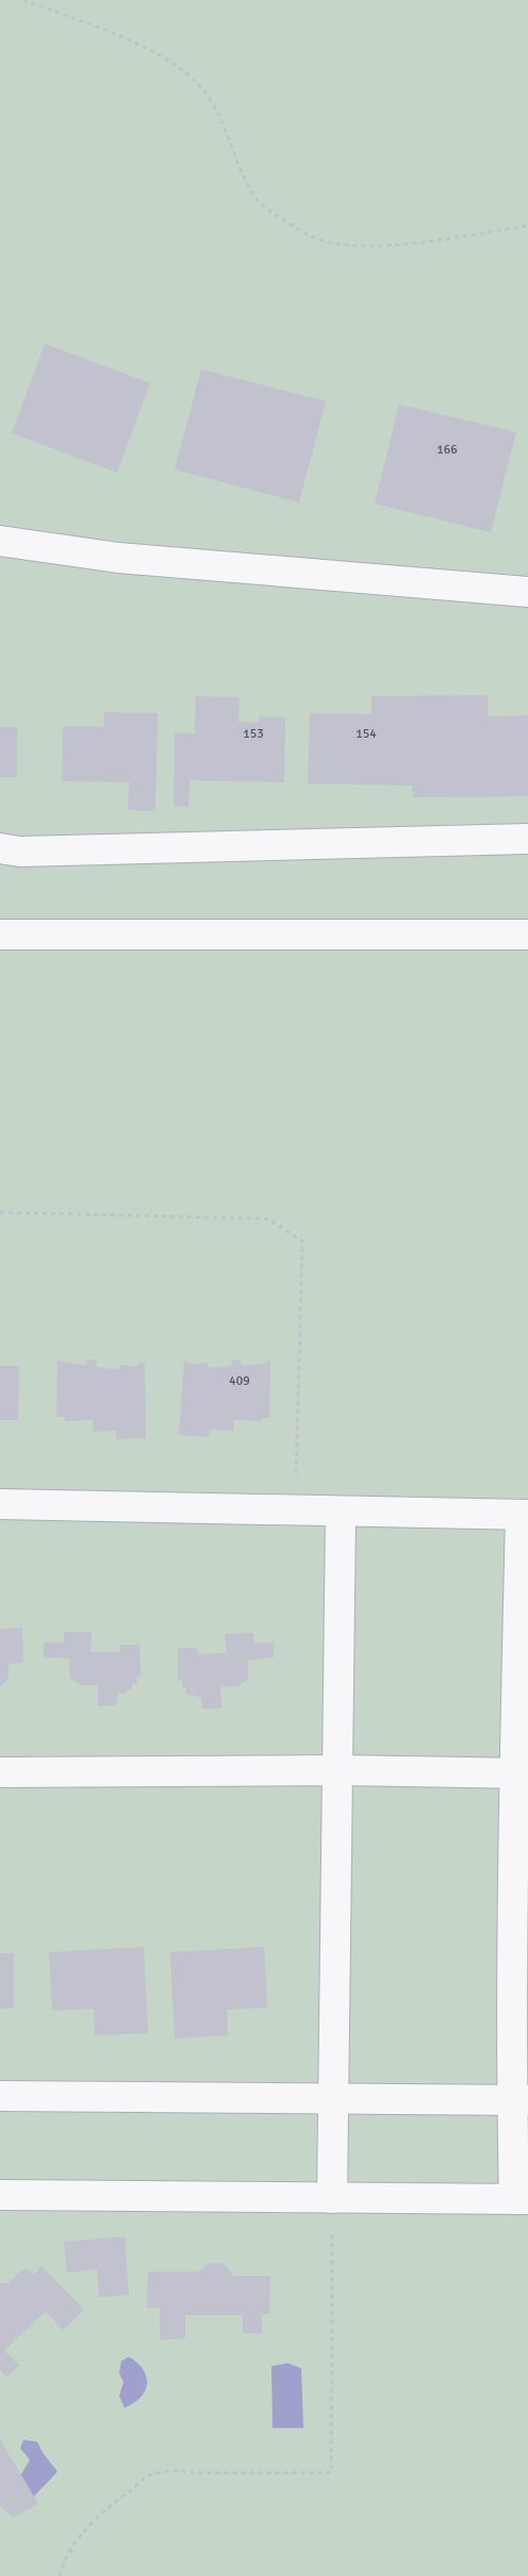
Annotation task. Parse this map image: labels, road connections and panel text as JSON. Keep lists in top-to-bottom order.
{
  "house_numbers": [
    "166",
    "153",
    "154",
    "409"
  ]
}
